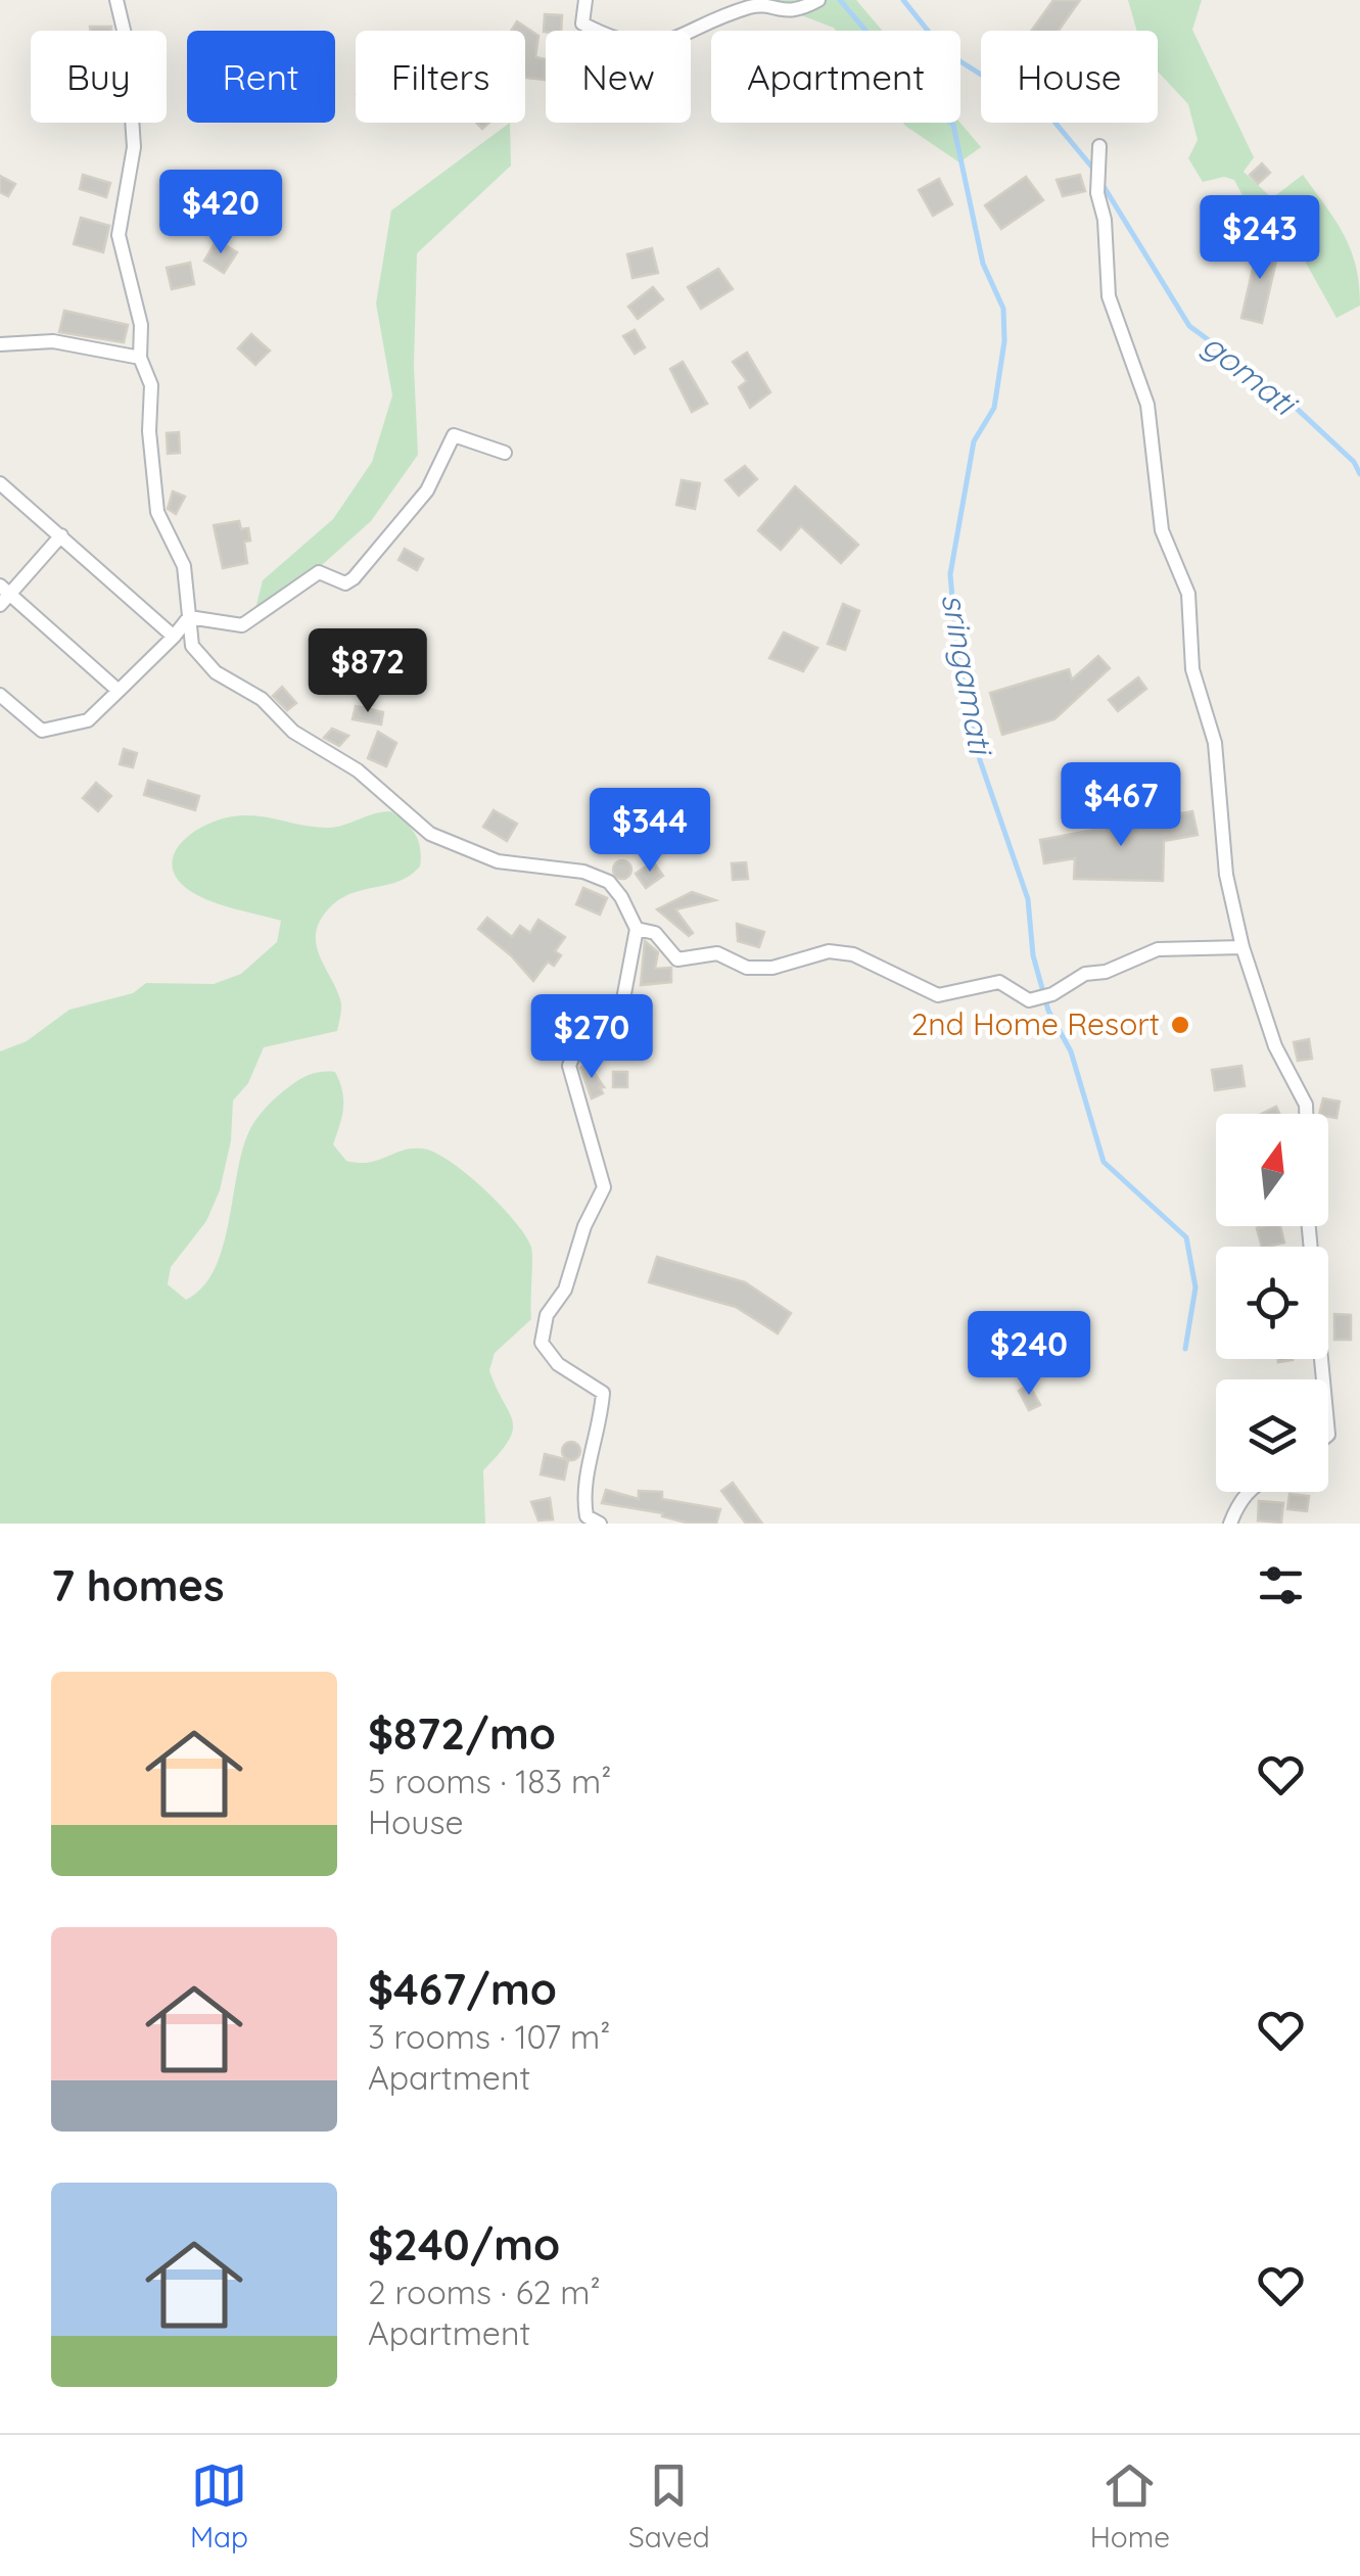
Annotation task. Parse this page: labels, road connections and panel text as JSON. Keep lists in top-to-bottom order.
{
  "water": ["gomati", "sringamati"],
  "places": ["2nd Home Resort"],
  "north": "top",
  "page": {
    "chip": [
      "Buy",
      "Rent",
      "Filters",
      "New",
      "Apartment",
      "House"
    ],
    "price": [
      "$420",
      "$243",
      "$872",
      "$467",
      "$344",
      "$270",
      "$240"
    ],
    "heading": "7 homes",
    "list": [
      {
        "name": "$872/mo",
        "note": "5 rooms · 183 m² · House"
      },
      {
        "name": "$467/mo",
        "note": "3 rooms · 107 m² · Apartment"
      },
      {
        "name": "$240/mo",
        "note": "2 rooms · 62 m² · Apartment"
      }
    ],
    "tabs": ["Map", "Saved", "Home"]
  }
}
